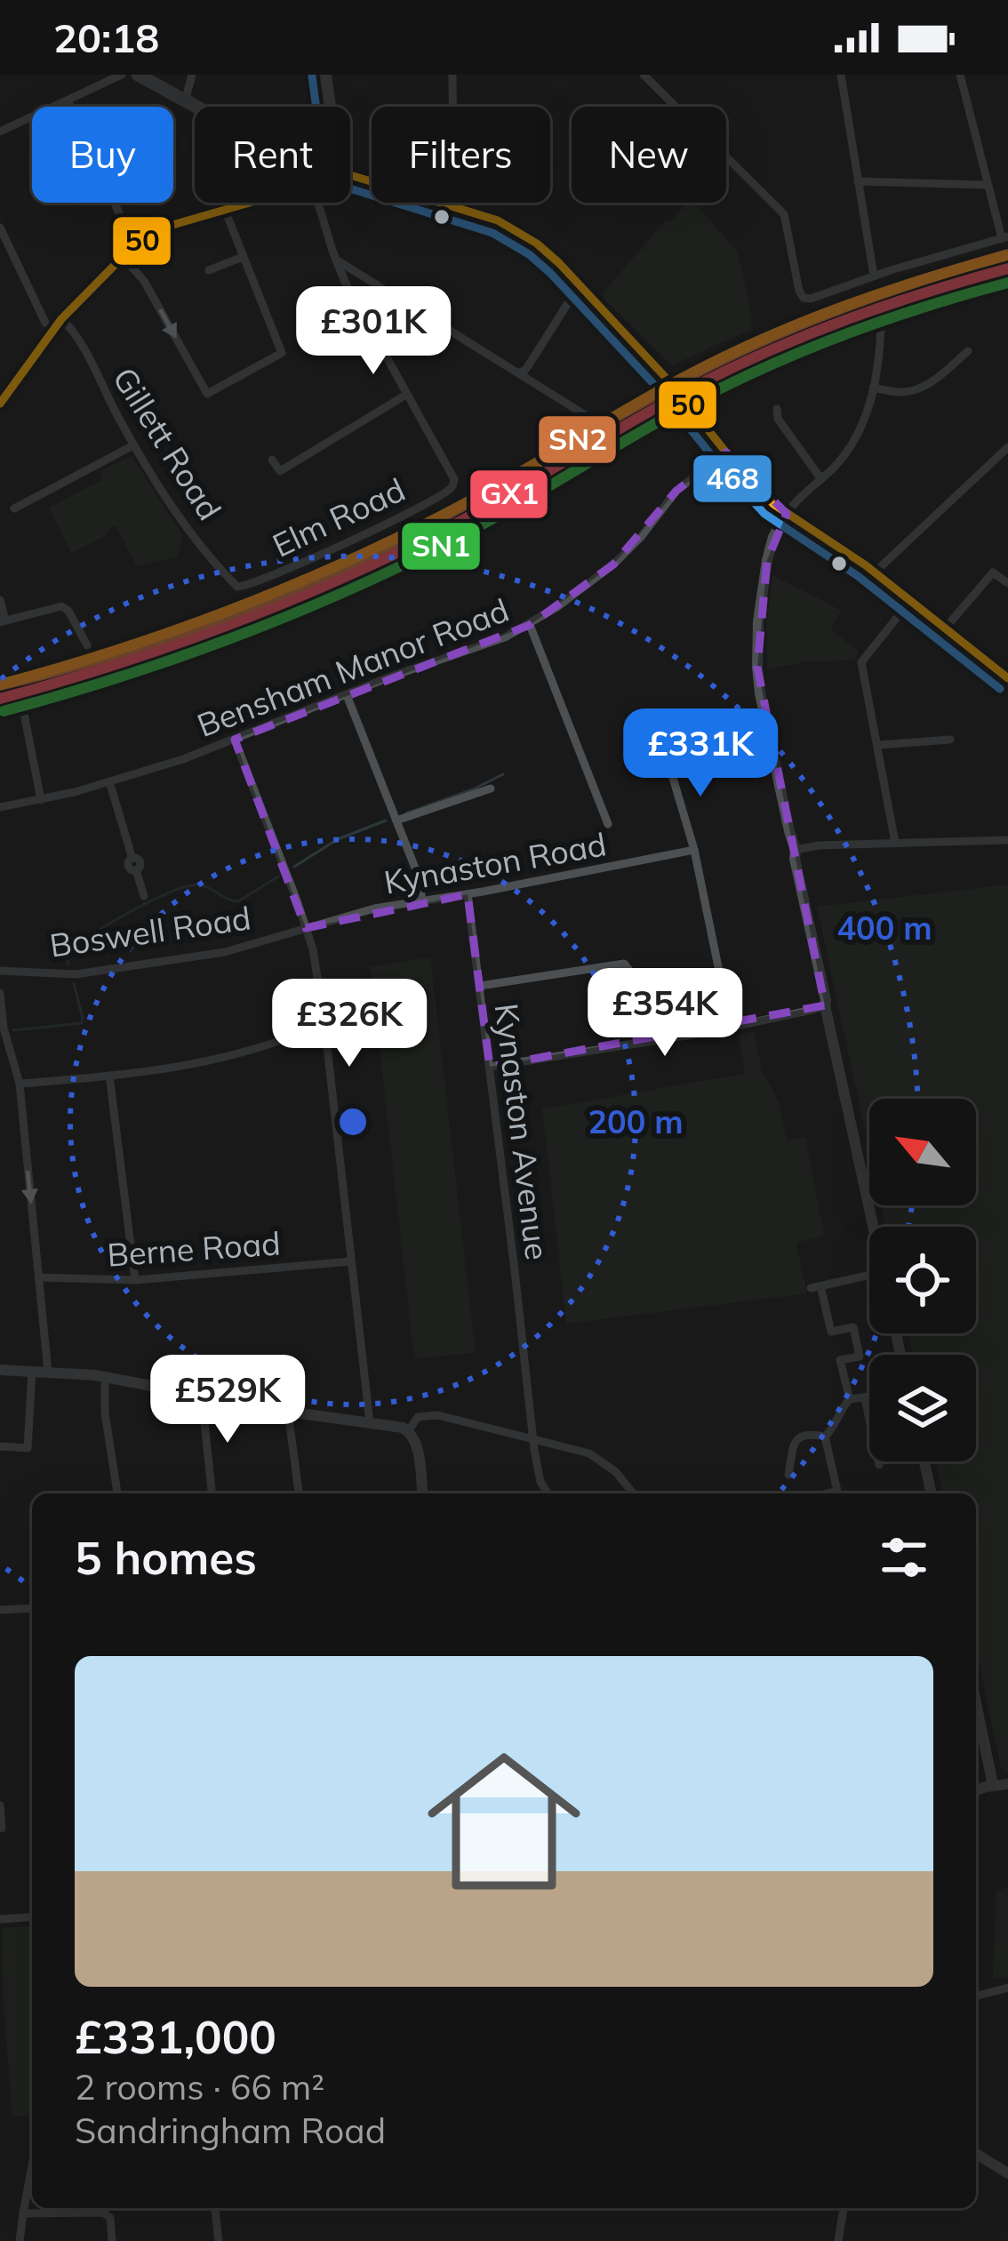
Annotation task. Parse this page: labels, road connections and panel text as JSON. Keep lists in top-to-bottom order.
{
  "streets": {
    "street": [
      "Gillett Road",
      "Elm Road",
      "Bensham Manor Road",
      "Kynaston Road",
      "Boswell Road",
      "Kynaston Avenue",
      "Berne Road"
    ]
  },
  "crossings": [
    ["Gillett Road", "Elm Road"],
    ["Kynaston Road", "Boswell Road"],
    ["Kynaston Road", "Kynaston Avenue"]
  ],
  "lines": [
    "transit line 468",
    "transit line 50",
    "transit line SN2",
    "transit line GX1",
    "transit line SN1"
  ],
  "north": "top left",
  "page": {
    "status": "20:18",
    "chip": [
      "Buy",
      "Rent",
      "Filters",
      "New"
    ],
    "price": [
      "£301K",
      "£331K",
      "£354K",
      "£326K",
      "£529K"
    ],
    "heading": "5 homes",
    "list": [
      {
        "name": "£331,000",
        "note": "2 rooms · 66 m² · Sandringham Road"
      }
    ]
  },
  "rings": ["400 m", "200 m"]
}
